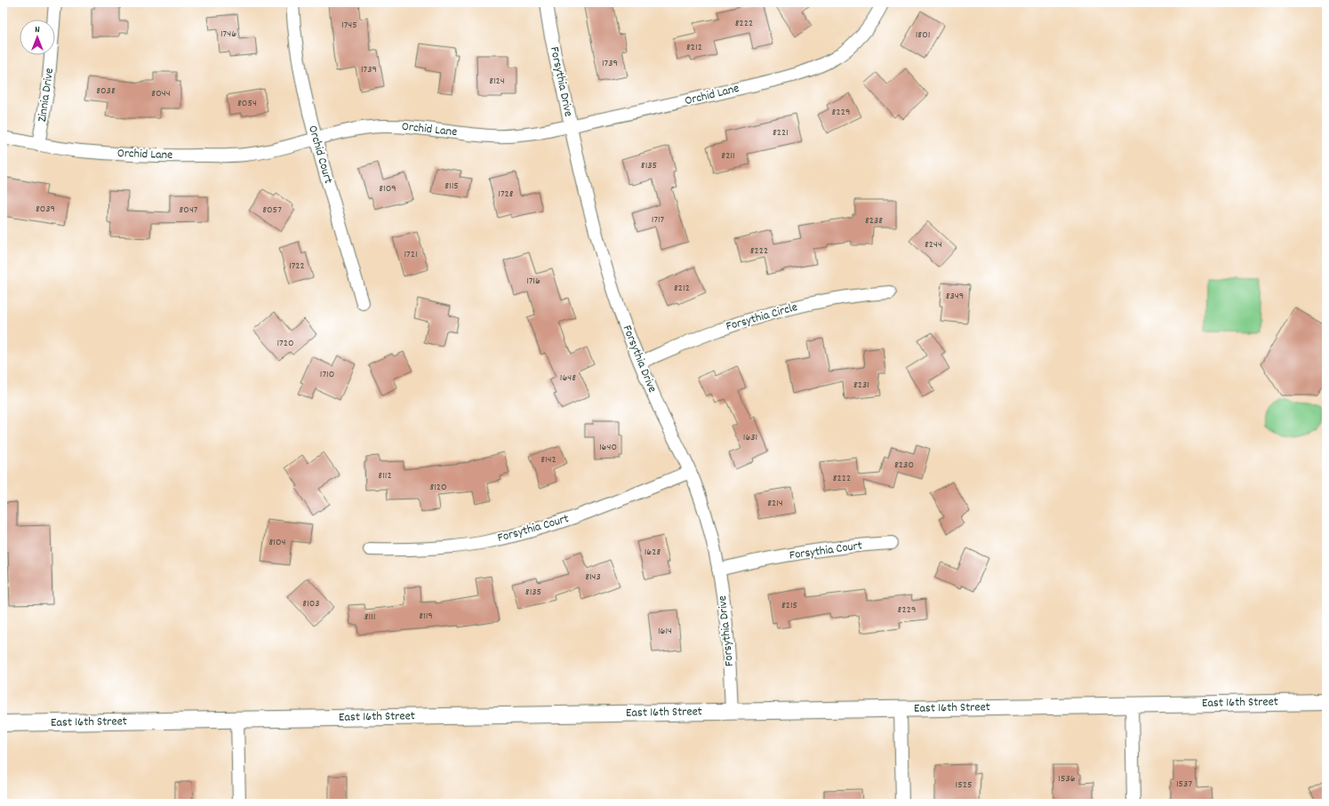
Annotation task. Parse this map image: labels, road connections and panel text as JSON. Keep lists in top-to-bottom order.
{
  "streets": {
    "street": [
      "Forsythia Drive",
      "Zinnia Drive",
      "Orchid Lane",
      "Orchid Court",
      "Forsythia Circle",
      "Forsythia Court",
      "East 16th Street"
    ]
  },
  "crossings": [
    ["Forsythia Drive", "Orchid Lane"],
    ["Forsythia Drive", "Forsythia Circle"],
    ["Forsythia Drive", "Forsythia Court"],
    ["Forsythia Drive", "East 16th Street"],
    ["Zinnia Drive", "Orchid Lane"],
    ["Orchid Lane", "Orchid Court"]
  ],
  "house_numbers": [
    "8222",
    "1745",
    "1746",
    "1801",
    "8212",
    "1739",
    "1739",
    "8124",
    "8038",
    "8044",
    "8054",
    "8229",
    "8221",
    "8211",
    "8135",
    "8115",
    "8109",
    "1728",
    "8039",
    "8047",
    "8057",
    "1717",
    "8238",
    "8244",
    "8222",
    "1721",
    "1722",
    "1716",
    "8212",
    "8349",
    "1720",
    "1710",
    "1648",
    "8231",
    "1631",
    "1640",
    "8142",
    "8230",
    "8112",
    "8222",
    "8120",
    "8214",
    "8104",
    "1628",
    "8143",
    "8135",
    "8103",
    "8215",
    "8229",
    "8119",
    "8111",
    "1614",
    "1536",
    "1537",
    "1525"
  ],
  "north": "top"
}
